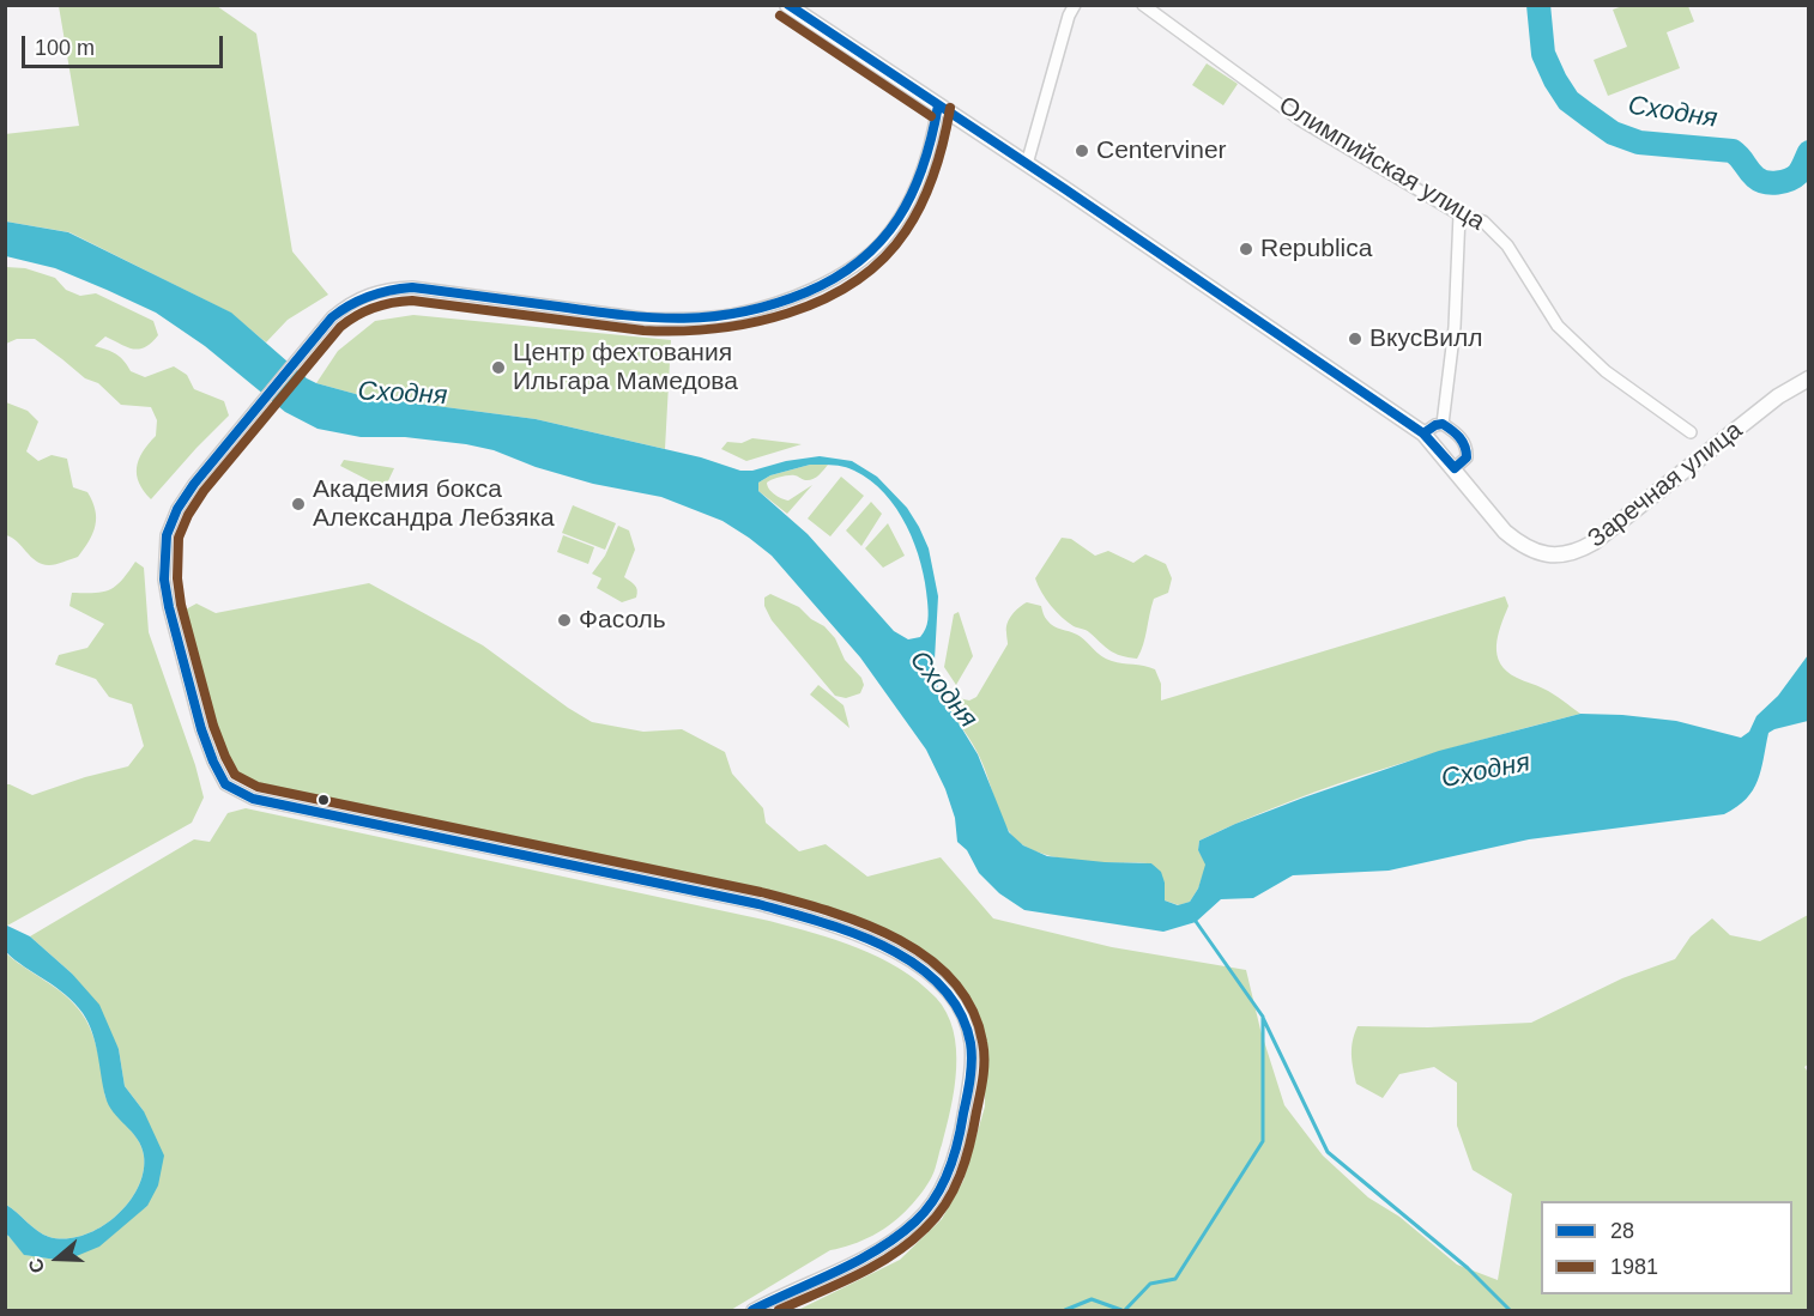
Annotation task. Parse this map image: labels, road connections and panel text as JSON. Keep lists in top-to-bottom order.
{
  "streets": {
    "main road": ["Заречная улица"],
    "street": ["Олимпийская улица"]
  },
  "water": ["Сходня"],
  "places": [
    "Centerviner",
    "Republica",
    "ВкусВилл",
    "Центр фехтования Ильгара Мамедова",
    "Академия бокса Александра Лебзяка",
    "Фасоль"
  ],
  "lines": ["transit line 28", "transit line 1981"],
  "legend": ["28", "1981"],
  "scale_bar": "100 m",
  "north": "left"
}
